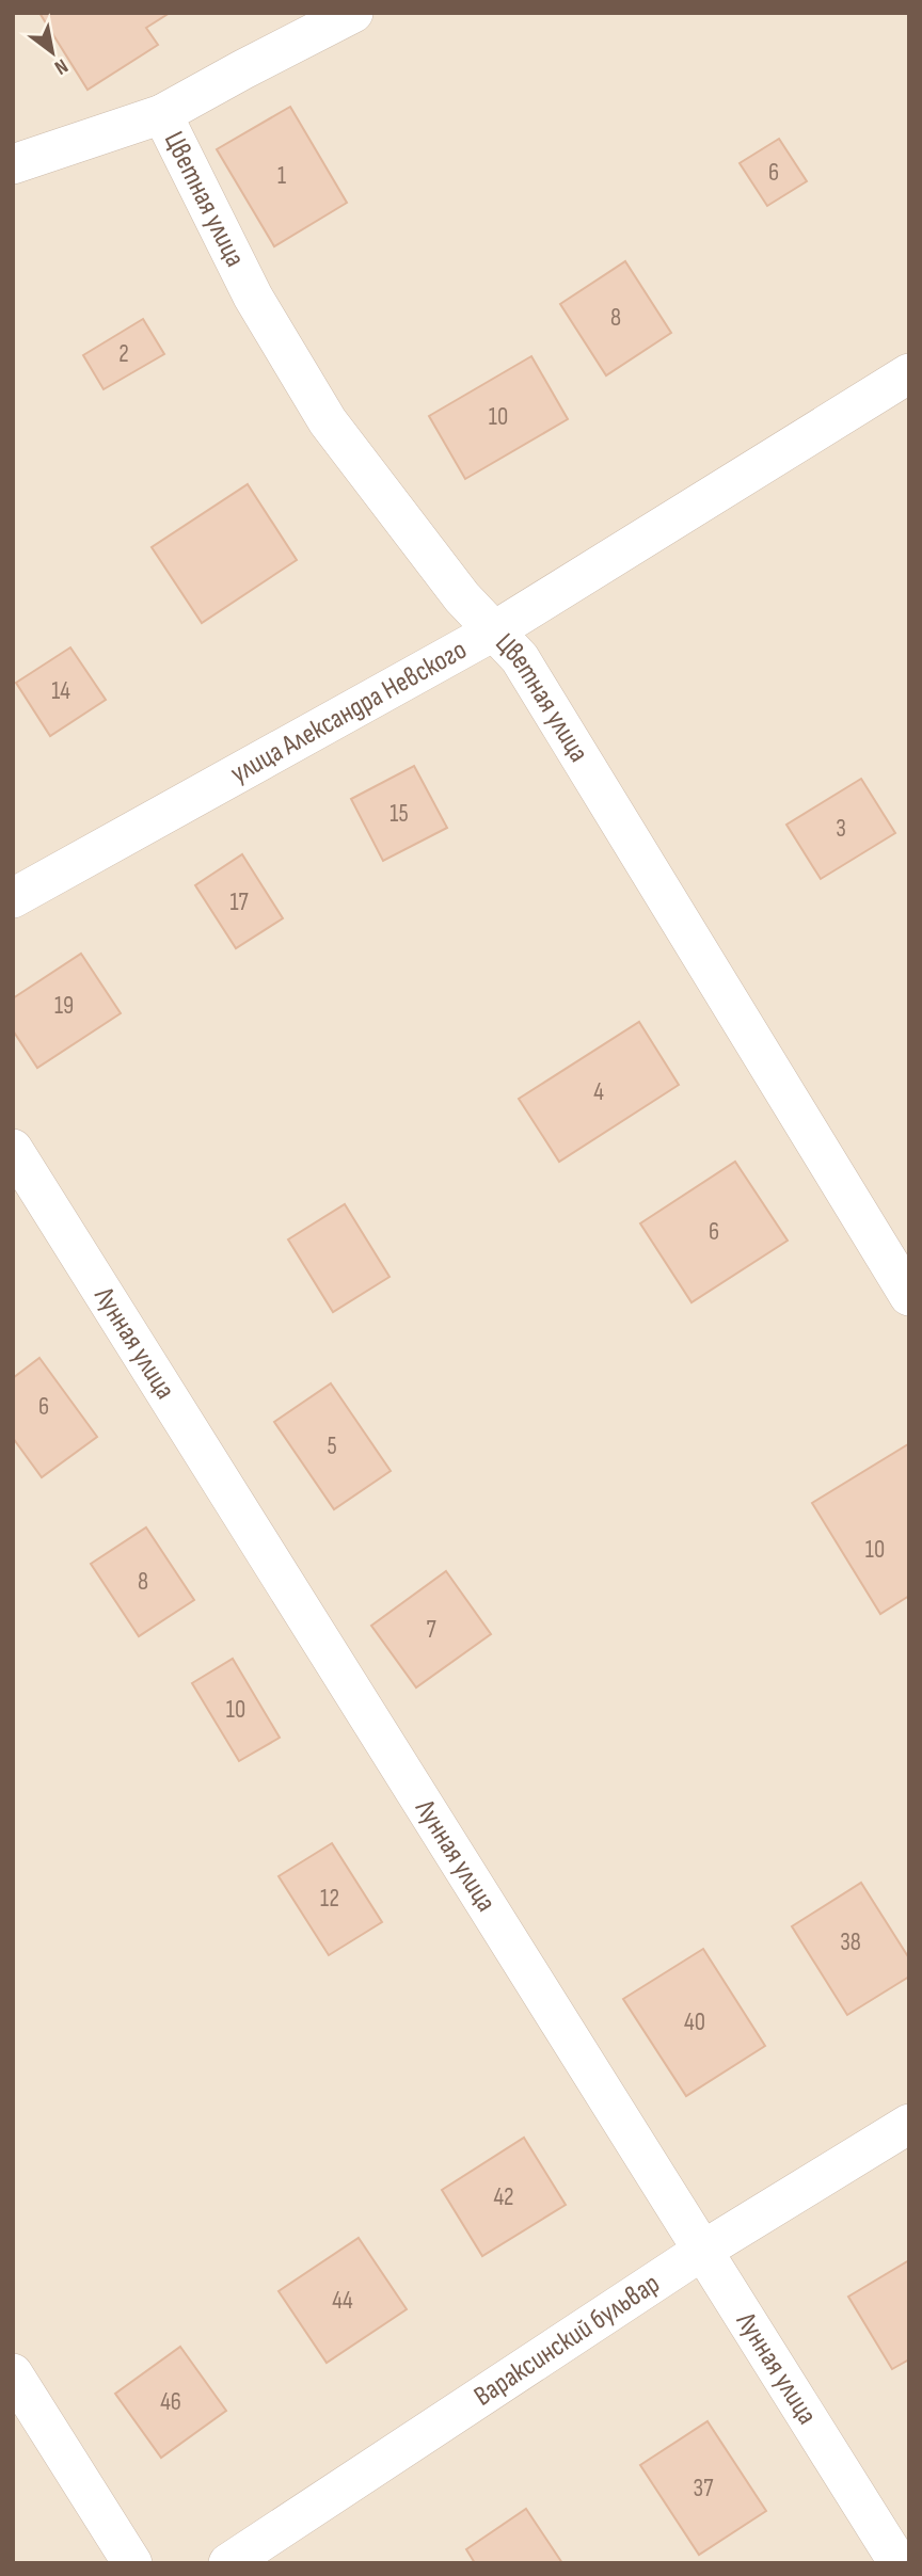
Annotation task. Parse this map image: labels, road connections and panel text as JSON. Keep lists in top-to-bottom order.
{
  "streets": {
    "street": [
      "Цветная улица",
      "улица Александра Невского",
      "Лунная улица",
      "Вараксинский бульвар"
    ]
  },
  "crossings": [
    ["Цветная улица", "улица Александра Невского"],
    ["Лунная улица", "Вараксинский бульвар"]
  ],
  "house_numbers": [
    "6",
    "1",
    "8",
    "2",
    "10",
    "14",
    "15",
    "3",
    "17",
    "19",
    "4",
    "6",
    "6",
    "5",
    "10",
    "8",
    "7",
    "10",
    "12",
    "38",
    "40",
    "42",
    "44",
    "46",
    "37"
  ],
  "north": "bottom right"
}
